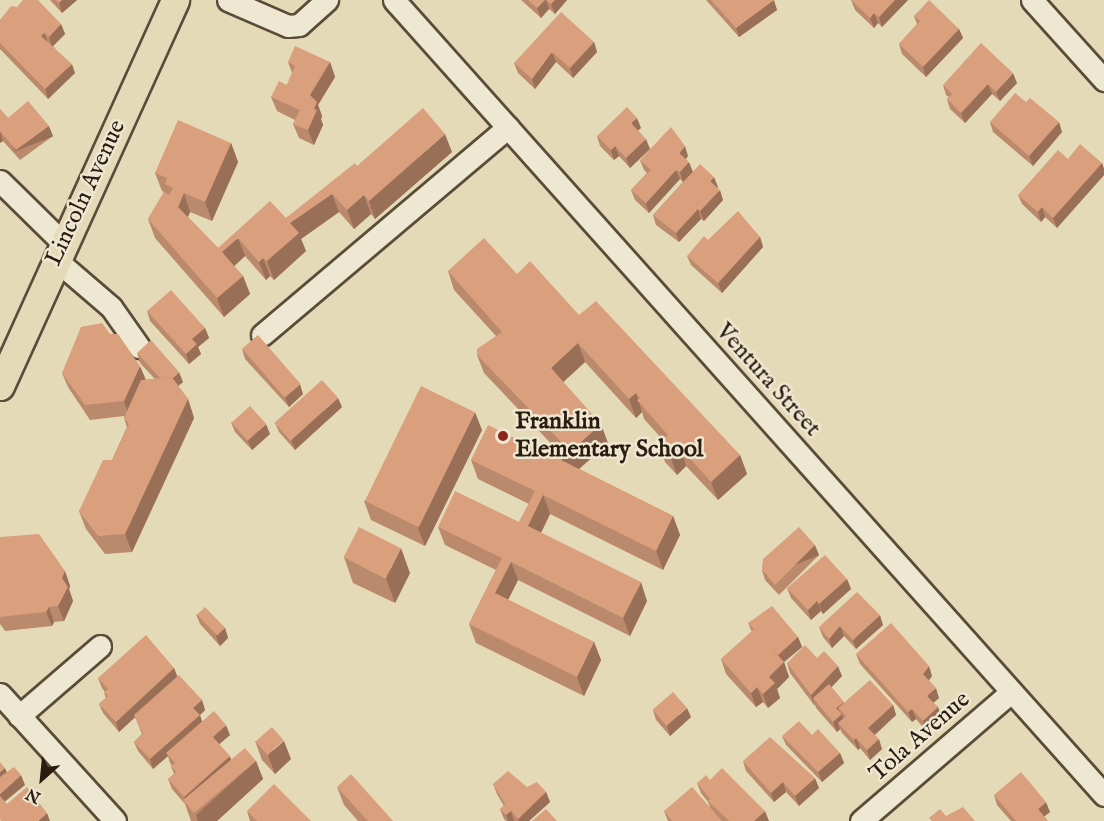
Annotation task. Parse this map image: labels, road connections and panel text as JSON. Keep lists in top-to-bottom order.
{
  "streets": {
    "main road": ["Lincoln Avenue"],
    "street": ["Ventura Street", "Tola Avenue"]
  },
  "crossings": [
    ["Ventura Street", "Tola Avenue"]
  ],
  "places": ["Franklin Elementary School"],
  "north": "bottom left"
}
